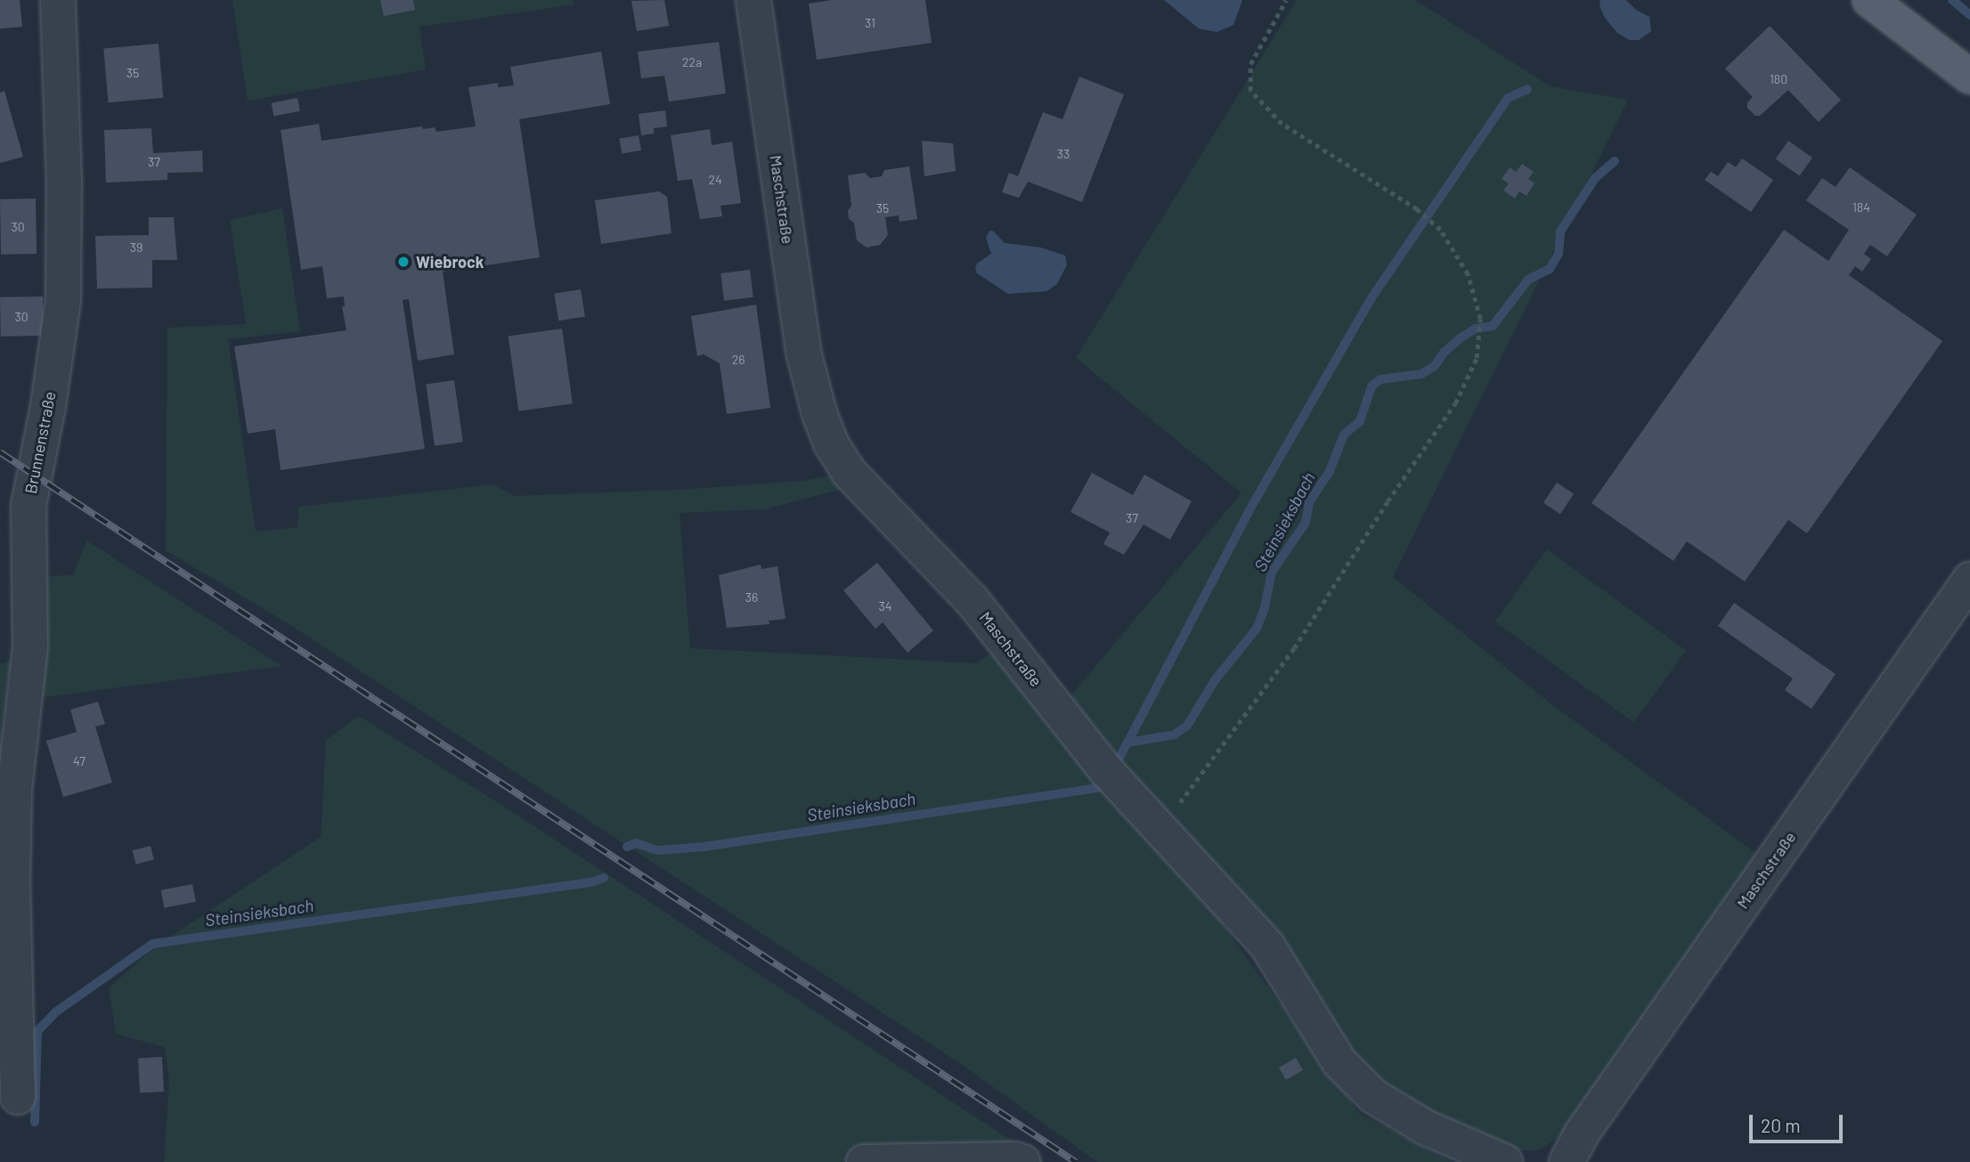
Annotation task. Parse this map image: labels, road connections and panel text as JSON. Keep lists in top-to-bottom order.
{
  "streets": {
    "street": ["Maschstraße", "Brunnenstraße"]
  },
  "water": ["Steinsieksbach"],
  "places": ["Wiebrock"],
  "house_numbers": [
    "31",
    "22a",
    "35",
    "180",
    "33",
    "37",
    "24",
    "184",
    "35",
    "30",
    "39",
    "30",
    "26",
    "37",
    "36",
    "34",
    "47"
  ],
  "scale_bar": "20 m"
}
